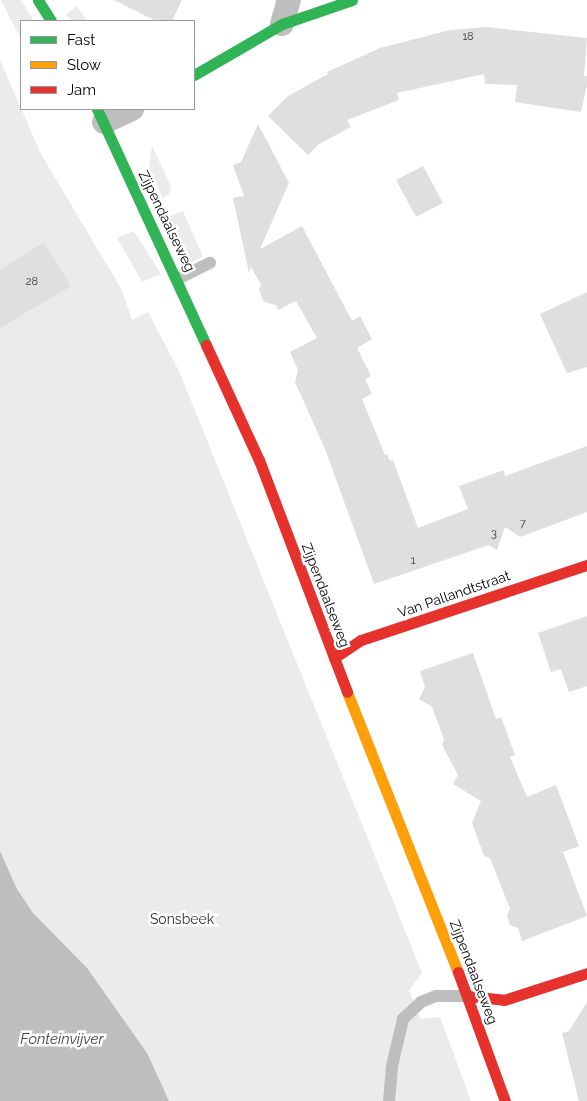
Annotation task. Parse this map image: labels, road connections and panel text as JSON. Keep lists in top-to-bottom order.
{
  "streets": {
    "main road": ["Zijpendaalseweg", "Van Pallandtstraat"]
  },
  "crossings": [
    ["Zijpendaalseweg", "Van Pallandtstraat"]
  ],
  "water": ["Fonteinvijver"],
  "parks": ["Sonsbeek"],
  "house_numbers": [
    "18",
    "28",
    "7",
    "3",
    "1"
  ],
  "legend": ["Fast", "Slow", "Jam"]
}
